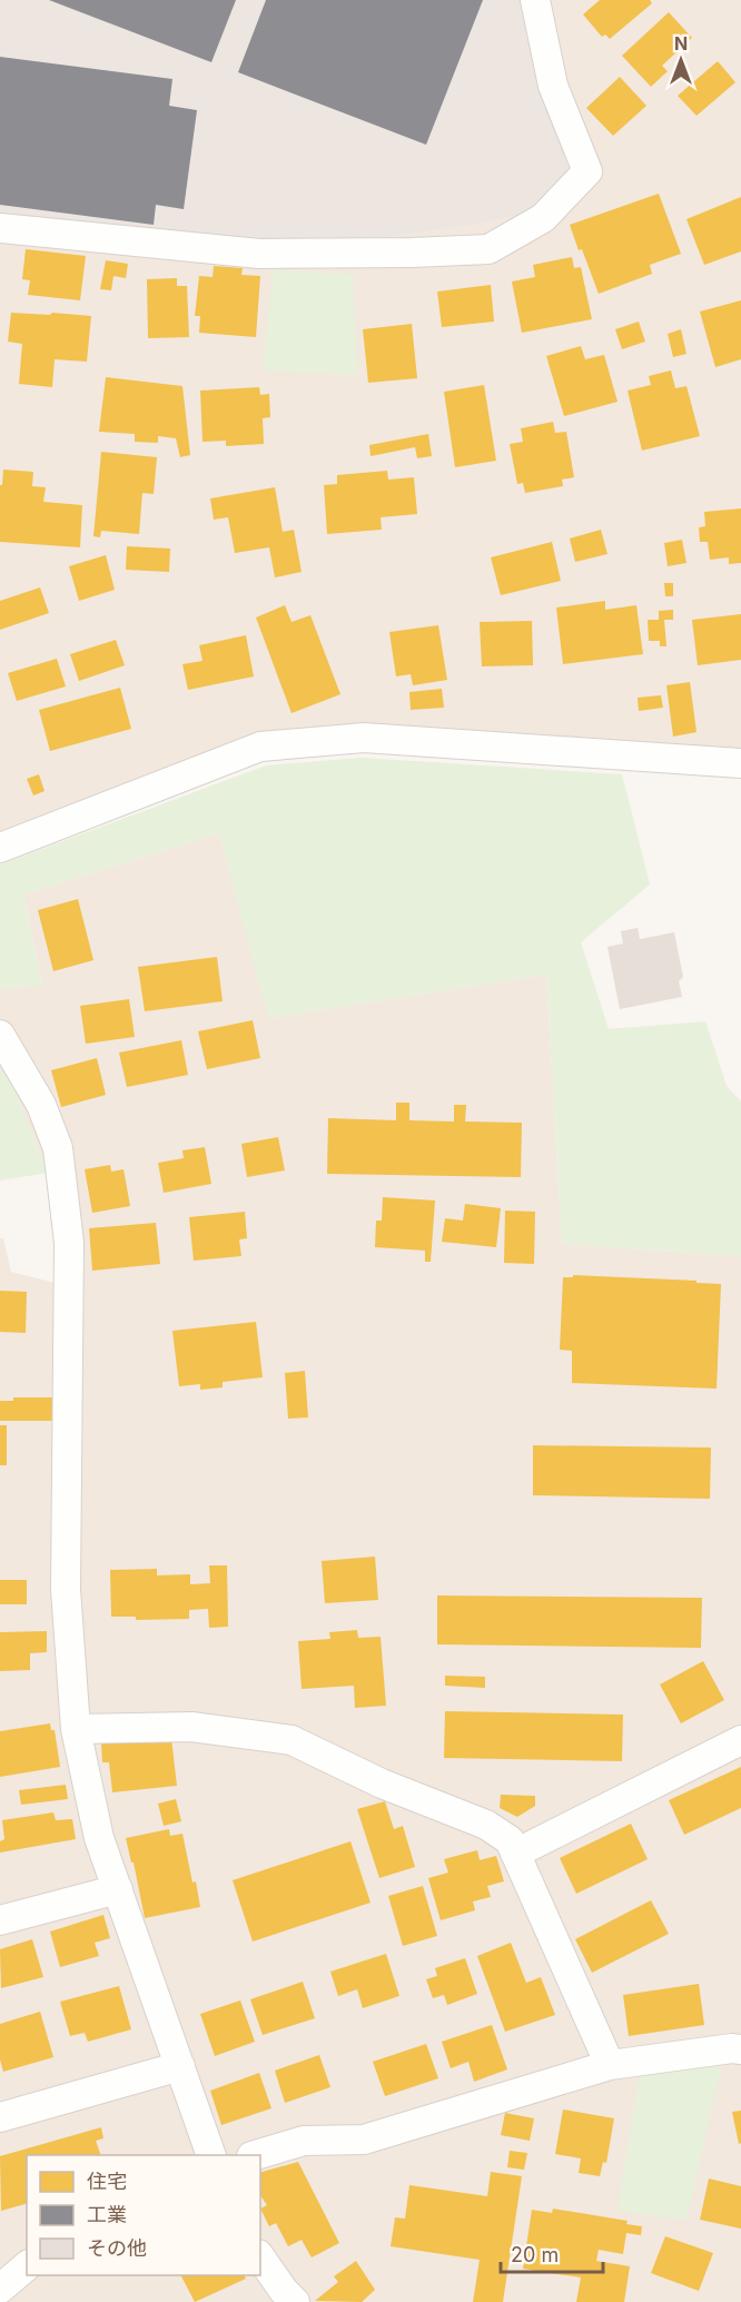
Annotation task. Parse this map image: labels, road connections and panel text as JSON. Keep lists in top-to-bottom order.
{
  "legend": ["住宅", "工業", "その他"],
  "scale_bar": "20 m",
  "north": "top"
}
